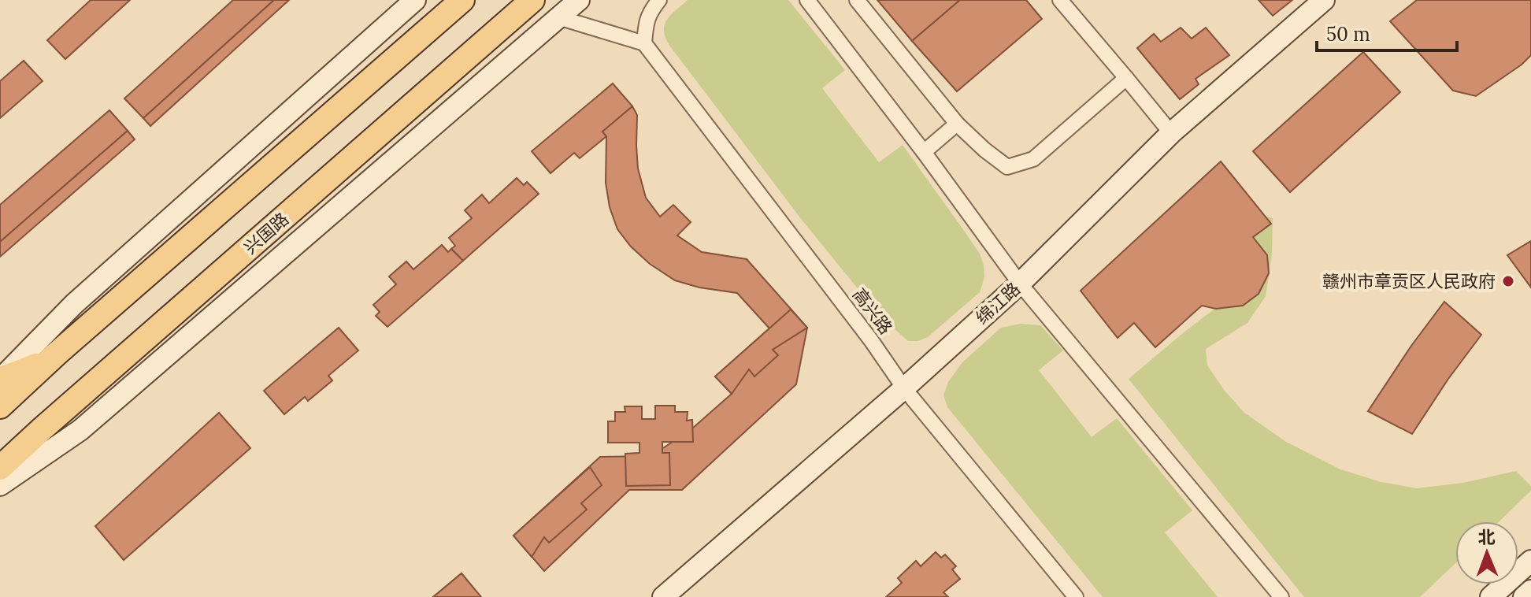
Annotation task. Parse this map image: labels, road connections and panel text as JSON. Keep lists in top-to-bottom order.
{
  "streets": {
    "main road": ["兴国路"],
    "street": ["绵江路", "高兴路"]
  },
  "crossings": [
    ["绵江路", "高兴路"]
  ],
  "places": ["赣州市章贡区人民政府"],
  "scale_bar": "50 m",
  "north": "top"
}
